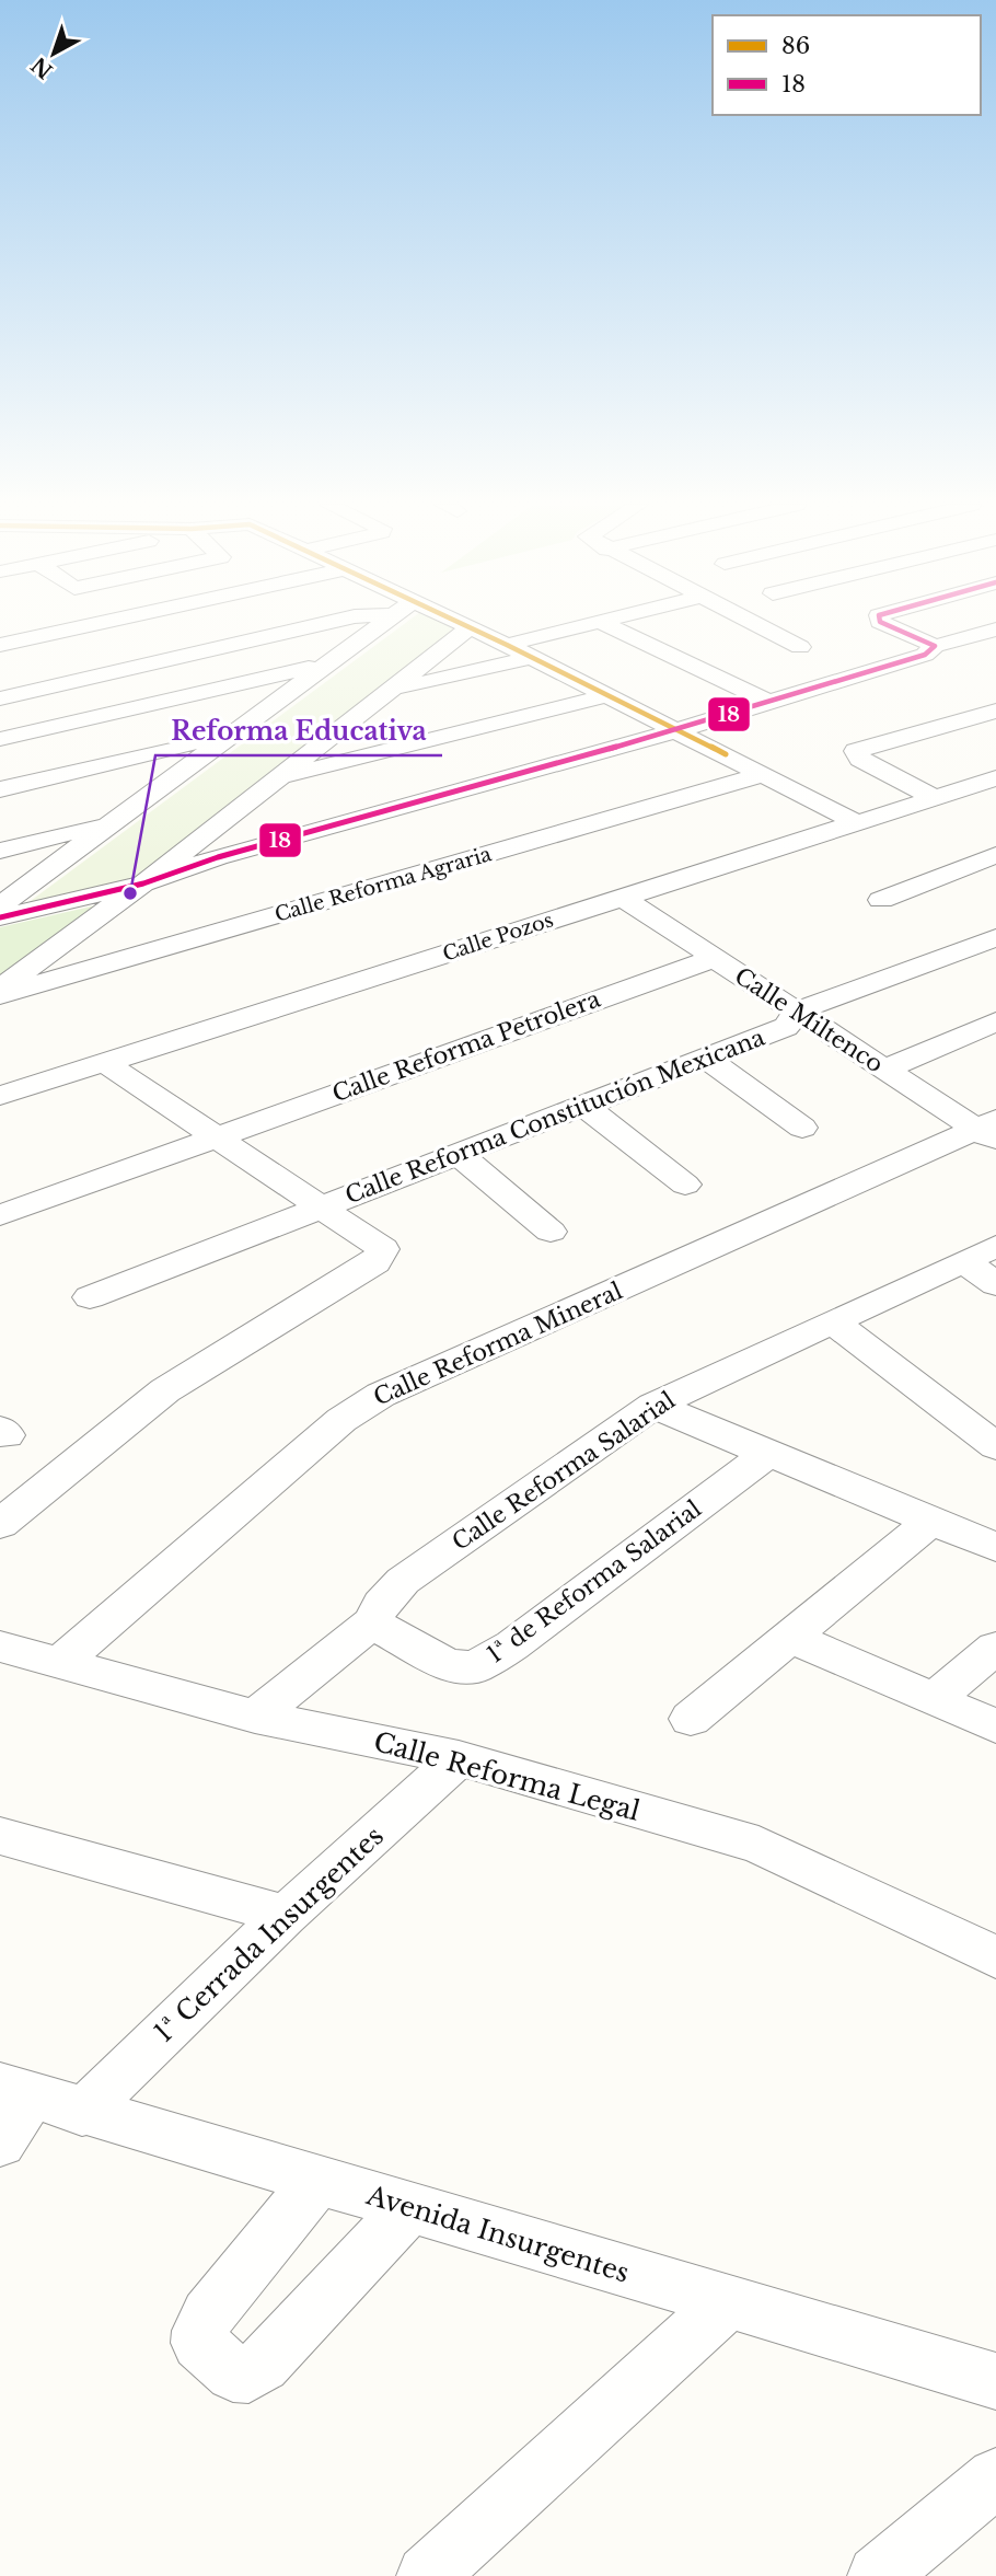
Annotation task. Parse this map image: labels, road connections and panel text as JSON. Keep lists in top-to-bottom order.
{
  "streets": {
    "street": [
      "Calle Reforma Agraria",
      "Calle Pozos",
      "Calle Miltenco",
      "Calle Reforma Petrolera",
      "Calle Reforma Constitución Mexicana",
      "Calle Reforma Mineral",
      "Calle Reforma Salarial",
      "1ª de Reforma Salarial",
      "Calle Reforma Legal",
      "1ª Cerrada Insurgentes",
      "Avenida Insurgentes"
    ]
  },
  "crossings": [
    ["Calle Pozos", "Calle Miltenco"],
    ["Calle Miltenco", "Calle Reforma Petrolera"],
    ["Calle Miltenco", "Calle Reforma Constitución Mexicana"],
    ["Calle Miltenco", "Calle Reforma Mineral"],
    ["Calle Reforma Mineral", "Calle Reforma Legal"],
    ["Calle Reforma Salarial", "1ª de Reforma Salarial"],
    ["Calle Reforma Salarial", "Calle Reforma Legal"],
    ["Calle Reforma Legal", "1ª Cerrada Insurgentes"],
    ["1ª Cerrada Insurgentes", "Avenida Insurgentes"]
  ],
  "places": ["Reforma Educativa"],
  "lines": ["transit line 86", "transit line 18"],
  "legend": ["86", "18"],
  "north": "bottom left"
}
